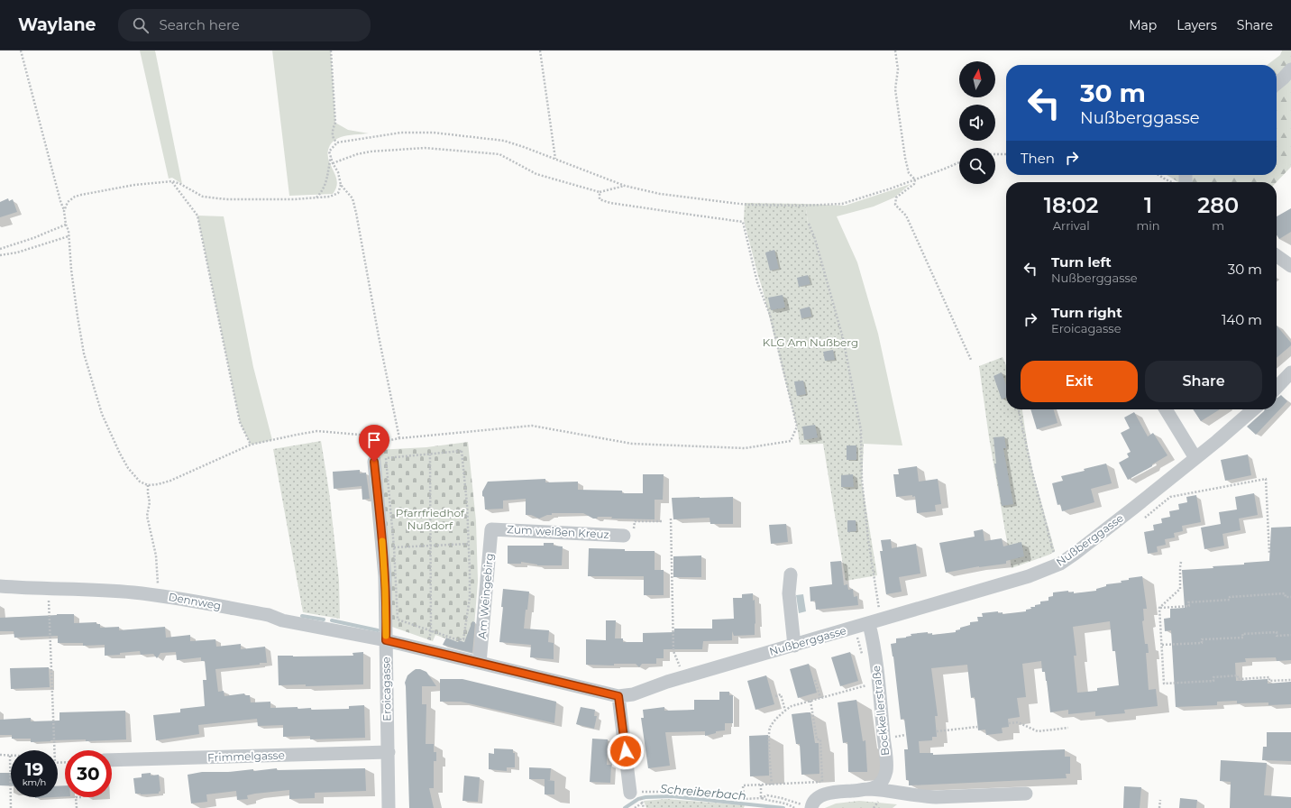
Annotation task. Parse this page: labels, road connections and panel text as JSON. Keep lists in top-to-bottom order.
{
  "streets": {
    "street": [
      "Zum weißen Kreuz",
      "Nußberggasse",
      "Am Weingebirg",
      "Dennweg",
      "Eroicagasse",
      "Bockkellerstraße",
      "Frimmelgasse"
    ]
  },
  "crossings": [
    ["Zum weißen Kreuz", "Am Weingebirg"],
    ["Nußberggasse", "Am Weingebirg"],
    ["Nußberggasse", "Dennweg"],
    ["Nußberggasse", "Eroicagasse"],
    ["Nußberggasse", "Bockkellerstraße"],
    ["Dennweg", "Eroicagasse"],
    ["Eroicagasse", "Frimmelgasse"]
  ],
  "water": ["Schreiberbach"],
  "parks": ["KLG Am Nußberg", "Pfarrfriedhof Nußdorf"],
  "north": "top",
  "page": {
    "header": "Waylane",
    "search": "Search here",
    "nav": ["Map", "Layers", "Share"],
    "turn": ["30 m", "Nußberggasse"],
    "then": "Then",
    "eta": [
      "18:02",
      "Arrival",
      "1",
      "min",
      "280",
      "m"
    ],
    "list": [
      {
        "name": "Turn left",
        "note": "Nußberggasse",
        "value": "30 m"
      },
      {
        "name": "Turn right",
        "note": "Eroicagasse",
        "value": "140 m"
      }
    ],
    "buttons": ["Exit", "Share"],
    "speed": "19 km/h",
    "limit": "30"
  }
}
